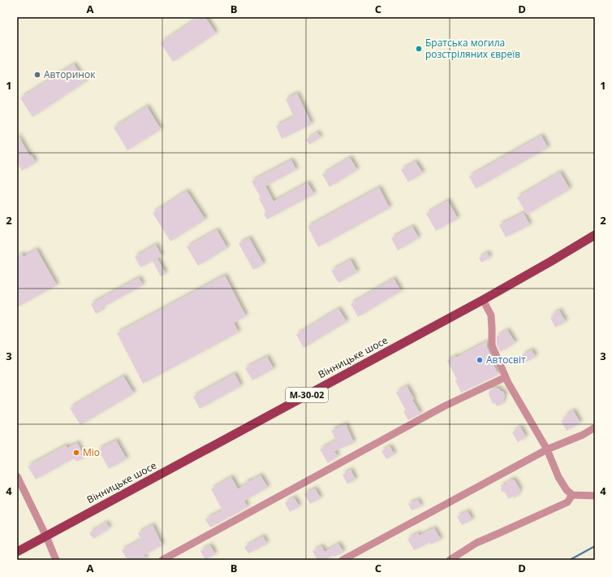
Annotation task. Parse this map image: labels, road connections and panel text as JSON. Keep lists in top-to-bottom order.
{
  "streets": {
    "main road": ["Вінницьке шосе", "М-30-02"]
  },
  "places": [
    "Братська могила розстріляних євреїв",
    "Авторинок",
    "Автосвіт",
    "Міо"
  ],
  "grid": {
    "columns": [
      "A",
      "B",
      "C",
      "D"
    ],
    "rows": [
      "1",
      "2",
      "3",
      "4"
    ]
  }
}
